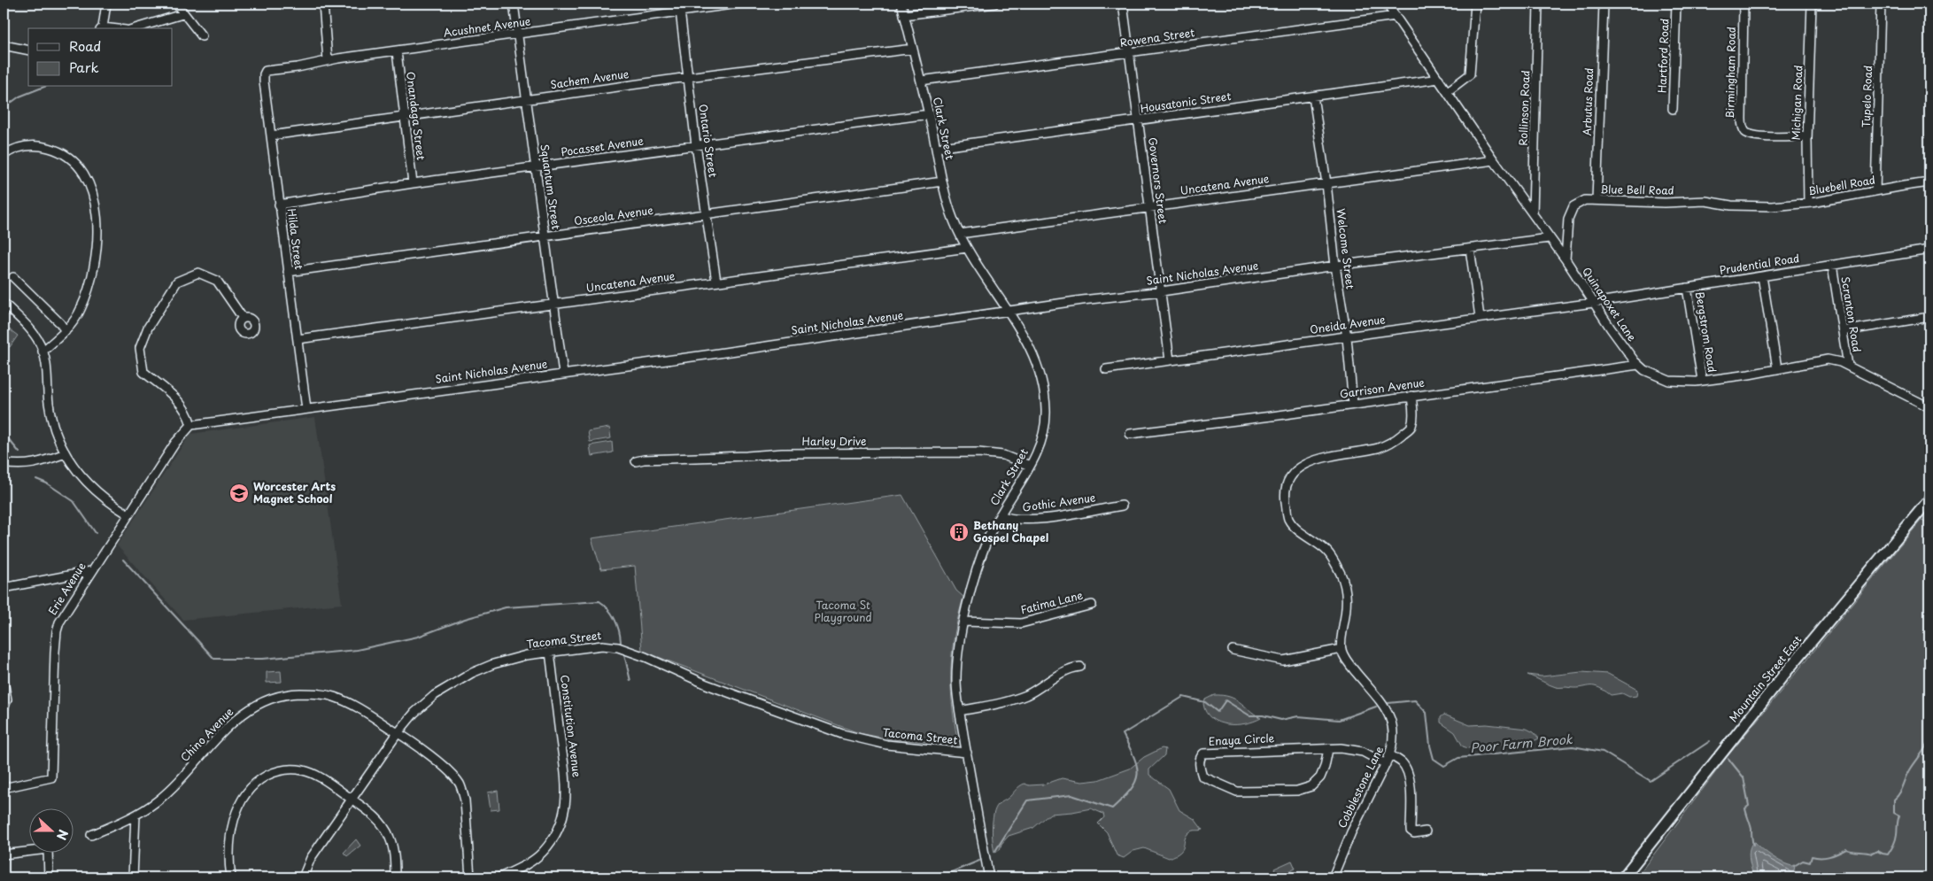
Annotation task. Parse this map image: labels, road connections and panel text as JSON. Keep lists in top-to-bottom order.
{
  "streets": {
    "main road": ["Mountain Street East"],
    "street": [
      "Acushnet Avenue",
      "Rowena Street",
      "Hartford Road",
      "Birmingham Road",
      "Sachem Avenue",
      "Tupelo Road",
      "Arbutus Road",
      "Housatonic Street",
      "Michigan Road",
      "Rollinson Road",
      "Onandaga Street",
      "Clark Street",
      "Ontario Street",
      "Pocasset Avenue",
      "Governors Street",
      "Uncatena Avenue",
      "Bluebell Road",
      "Squantum Street",
      "Blue Bell Road",
      "Osceola Avenue",
      "Hilda Street",
      "Welcome Street",
      "Prudential Road",
      "Saint Nicholas Avenue",
      "Quinapoxet Lane",
      "Scranton Road",
      "Oneida Avenue",
      "Bergstrom Road",
      "Garrison Avenue",
      "Harley Drive",
      "Gothic Avenue",
      "Erie Avenue",
      "Fatima Lane",
      "Tacoma Street",
      "Constitution Avenue",
      "Chino Avenue",
      "Enaya Circle",
      "Cobblestone Lane"
    ]
  },
  "crossings": [
    ["Acushnet Avenue", "Onandaga Street"],
    ["Acushnet Avenue", "Ontario Street"],
    ["Acushnet Avenue", "Squantum Street"],
    ["Acushnet Avenue", "Hilda Street"],
    ["Rowena Street", "Clark Street"],
    ["Rowena Street", "Governors Street"],
    ["Rowena Street", "Quinapoxet Lane"],
    ["Birmingham Road", "Michigan Road"],
    ["Sachem Avenue", "Onandaga Street"],
    ["Sachem Avenue", "Clark Street"],
    ["Sachem Avenue", "Ontario Street"],
    ["Sachem Avenue", "Squantum Street"],
    ["Sachem Avenue", "Hilda Street"],
    ["Tupelo Road", "Bluebell Road"],
    ["Arbutus Road", "Blue Bell Road"],
    ["Housatonic Street", "Clark Street"],
    ["Housatonic Street", "Governors Street"],
    ["Housatonic Street", "Welcome Street"],
    ["Housatonic Street", "Quinapoxet Lane"],
    ["Michigan Road", "Bluebell Road"],
    ["Rollinson Road", "Quinapoxet Lane"],
    ["Onandaga Street", "Pocasset Avenue"],
    ["Clark Street", "Pocasset Avenue"],
    ["Clark Street", "Uncatena Avenue"],
    ["Clark Street", "Osceola Avenue"],
    ["Clark Street", "Saint Nicholas Avenue"],
    ["Clark Street", "Harley Drive"],
    ["Clark Street", "Gothic Avenue"],
    ["Clark Street", "Fatima Lane"],
    ["Clark Street", "Tacoma Street"],
    ["Ontario Street", "Pocasset Avenue"],
    ["Ontario Street", "Uncatena Avenue"],
    ["Ontario Street", "Osceola Avenue"],
    ["Pocasset Avenue", "Squantum Street"],
    ["Pocasset Avenue", "Hilda Street"],
    ["Governors Street", "Uncatena Avenue"],
    ["Governors Street", "Saint Nicholas Avenue"],
    ["Governors Street", "Oneida Avenue"],
    ["Uncatena Avenue", "Squantum Street"],
    ["Uncatena Avenue", "Hilda Street"],
    ["Uncatena Avenue", "Welcome Street"],
    ["Uncatena Avenue", "Quinapoxet Lane"],
    ["Bluebell Road", "Blue Bell Road"],
    ["Squantum Street", "Osceola Avenue"],
    ["Squantum Street", "Saint Nicholas Avenue"],
    ["Blue Bell Road", "Quinapoxet Lane"],
    ["Osceola Avenue", "Hilda Street"],
    ["Hilda Street", "Saint Nicholas Avenue"],
    ["Welcome Street", "Saint Nicholas Avenue"],
    ["Welcome Street", "Oneida Avenue"],
    ["Welcome Street", "Garrison Avenue"],
    ["Prudential Road", "Quinapoxet Lane"],
    ["Prudential Road", "Scranton Road"],
    ["Prudential Road", "Oneida Avenue"],
    ["Prudential Road", "Bergstrom Road"],
    ["Saint Nicholas Avenue", "Quinapoxet Lane"],
    ["Saint Nicholas Avenue", "Erie Avenue"],
    ["Quinapoxet Lane", "Scranton Road"],
    ["Quinapoxet Lane", "Oneida Avenue"],
    ["Quinapoxet Lane", "Bergstrom Road"],
    ["Quinapoxet Lane", "Garrison Avenue"],
    ["Tacoma Street", "Constitution Avenue"],
    ["Tacoma Street", "Chino Avenue"],
    ["Enaya Circle", "Cobblestone Lane"]
  ],
  "water": ["Poor Farm Brook"],
  "parks": ["Tacoma St Playground"],
  "places": {
    "school or university": ["Worcester Arts Magnet School"],
    "building": ["Bethany Gospel Chapel"]
  },
  "legend": ["Road", "Park"],
  "north": "right"
}
